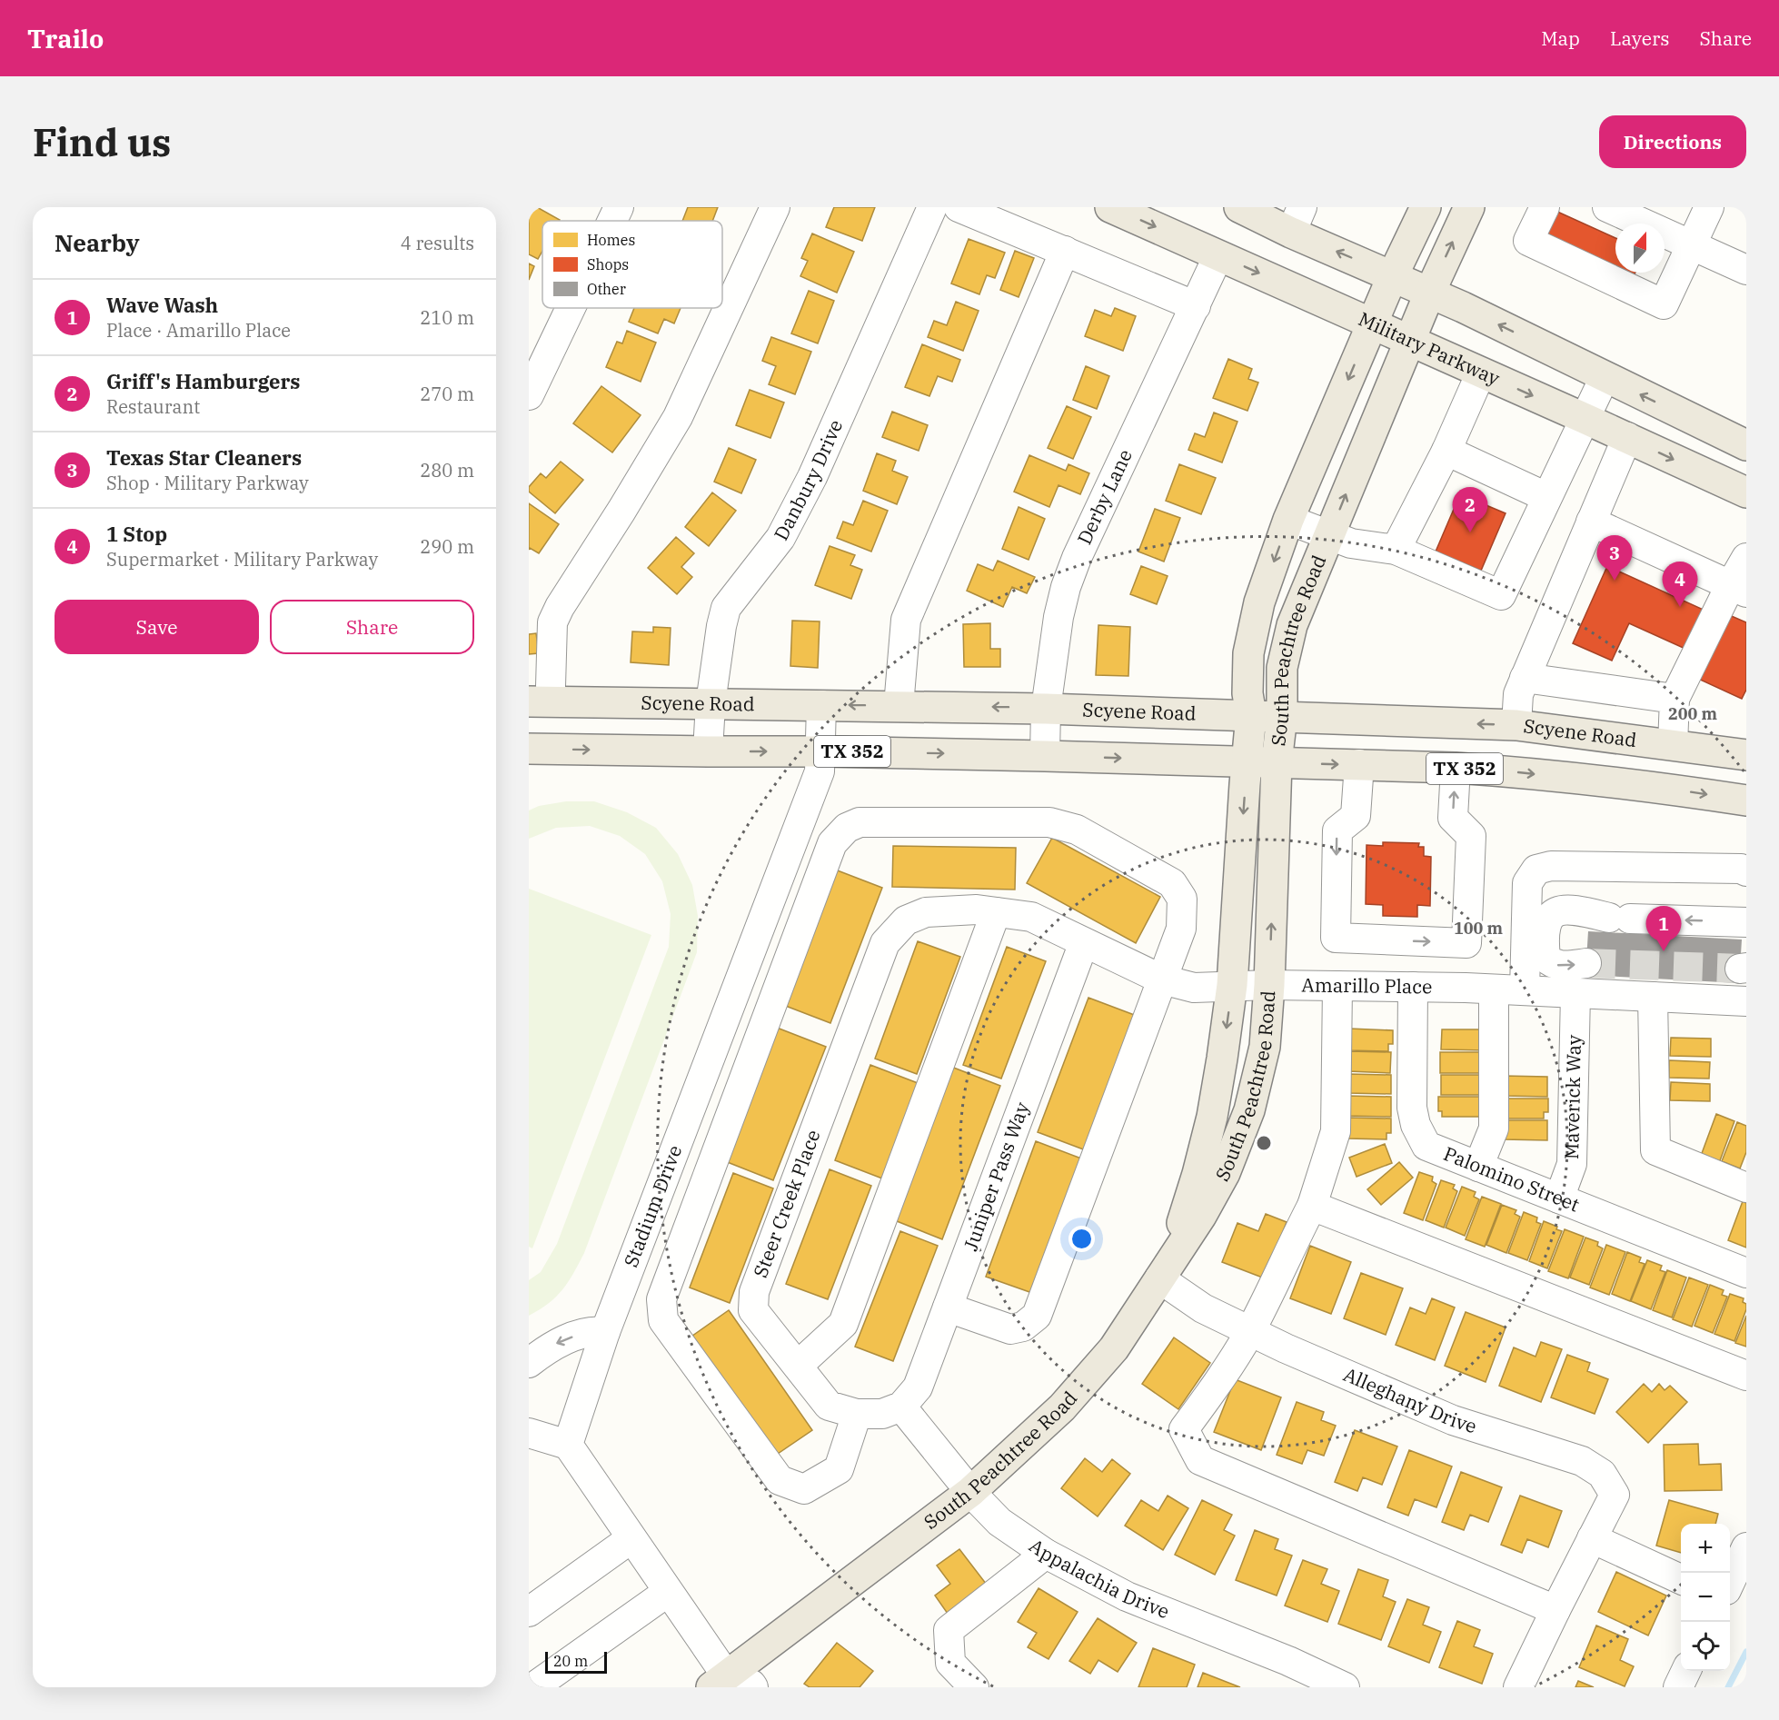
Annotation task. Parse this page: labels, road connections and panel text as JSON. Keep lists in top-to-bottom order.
{
  "streets": {
    "main road": [
      "Military Parkway",
      "South Peachtree Road",
      "Scyene Road",
      "TX 352"
    ],
    "street": [
      "Danbury Drive",
      "Derby Lane",
      "Amarillo Place",
      "Maverick Way",
      "Juniper Pass Way",
      "Palomino Street",
      "Steer Creek Place",
      "Stadium Drive",
      "Alleghany Drive",
      "Appalachia Drive"
    ]
  },
  "crossings": [
    ["Military Parkway", "Derby Lane"],
    ["Military Parkway", "South Peachtree Road"],
    ["Danbury Drive", "Scyene Road"],
    ["Danbury Drive", "TX 352"],
    ["Derby Lane", "Scyene Road"],
    ["Derby Lane", "TX 352"],
    ["South Peachtree Road", "Scyene Road"],
    ["South Peachtree Road", "TX 352"],
    ["South Peachtree Road", "Amarillo Place"],
    ["South Peachtree Road", "Alleghany Drive"],
    ["South Peachtree Road", "Appalachia Drive"],
    ["Scyene Road", "Stadium Drive"],
    ["TX 352", "Stadium Drive"],
    ["Amarillo Place", "Maverick Way"],
    ["Amarillo Place", "Juniper Pass Way"],
    ["Amarillo Place", "Palomino Street"],
    ["Amarillo Place", "Steer Creek Place"],
    ["Maverick Way", "Palomino Street"],
    ["Juniper Pass Way", "Steer Creek Place"],
    ["Juniper Pass Way", "Appalachia Drive"],
    ["Steer Creek Place", "Appalachia Drive"]
  ],
  "legend": ["Homes", "Shops", "Other"],
  "scale_bar": "20 m",
  "north": "top",
  "page": {
    "header": "Trailo",
    "nav": ["Map", "Layers", "Share"],
    "buttons": [
      "Directions",
      ["Save", "Share"]
    ],
    "title": "Find us",
    "heading": ["Nearby", "4 results"],
    "list": [
      {
        "mark": "1",
        "name": "Wave Wash",
        "note": "Place · Amarillo Place",
        "value": "210 m"
      },
      {
        "mark": "2",
        "name": "Griff's Hamburgers",
        "note": "Restaurant",
        "value": "270 m"
      },
      {
        "mark": "3",
        "name": "Texas Star Cleaners",
        "note": "Shop · Military Parkway",
        "value": "280 m"
      },
      {
        "mark": "4",
        "name": "1 Stop",
        "note": "Supermarket · Military Parkway",
        "value": "290 m"
      }
    ],
    "pins": [
      "2",
      "3",
      "4",
      "1"
    ],
    "map_buttons": ["+", "−"],
    "scale": "20 m"
  },
  "rings": ["200 m", "100 m"]
}
